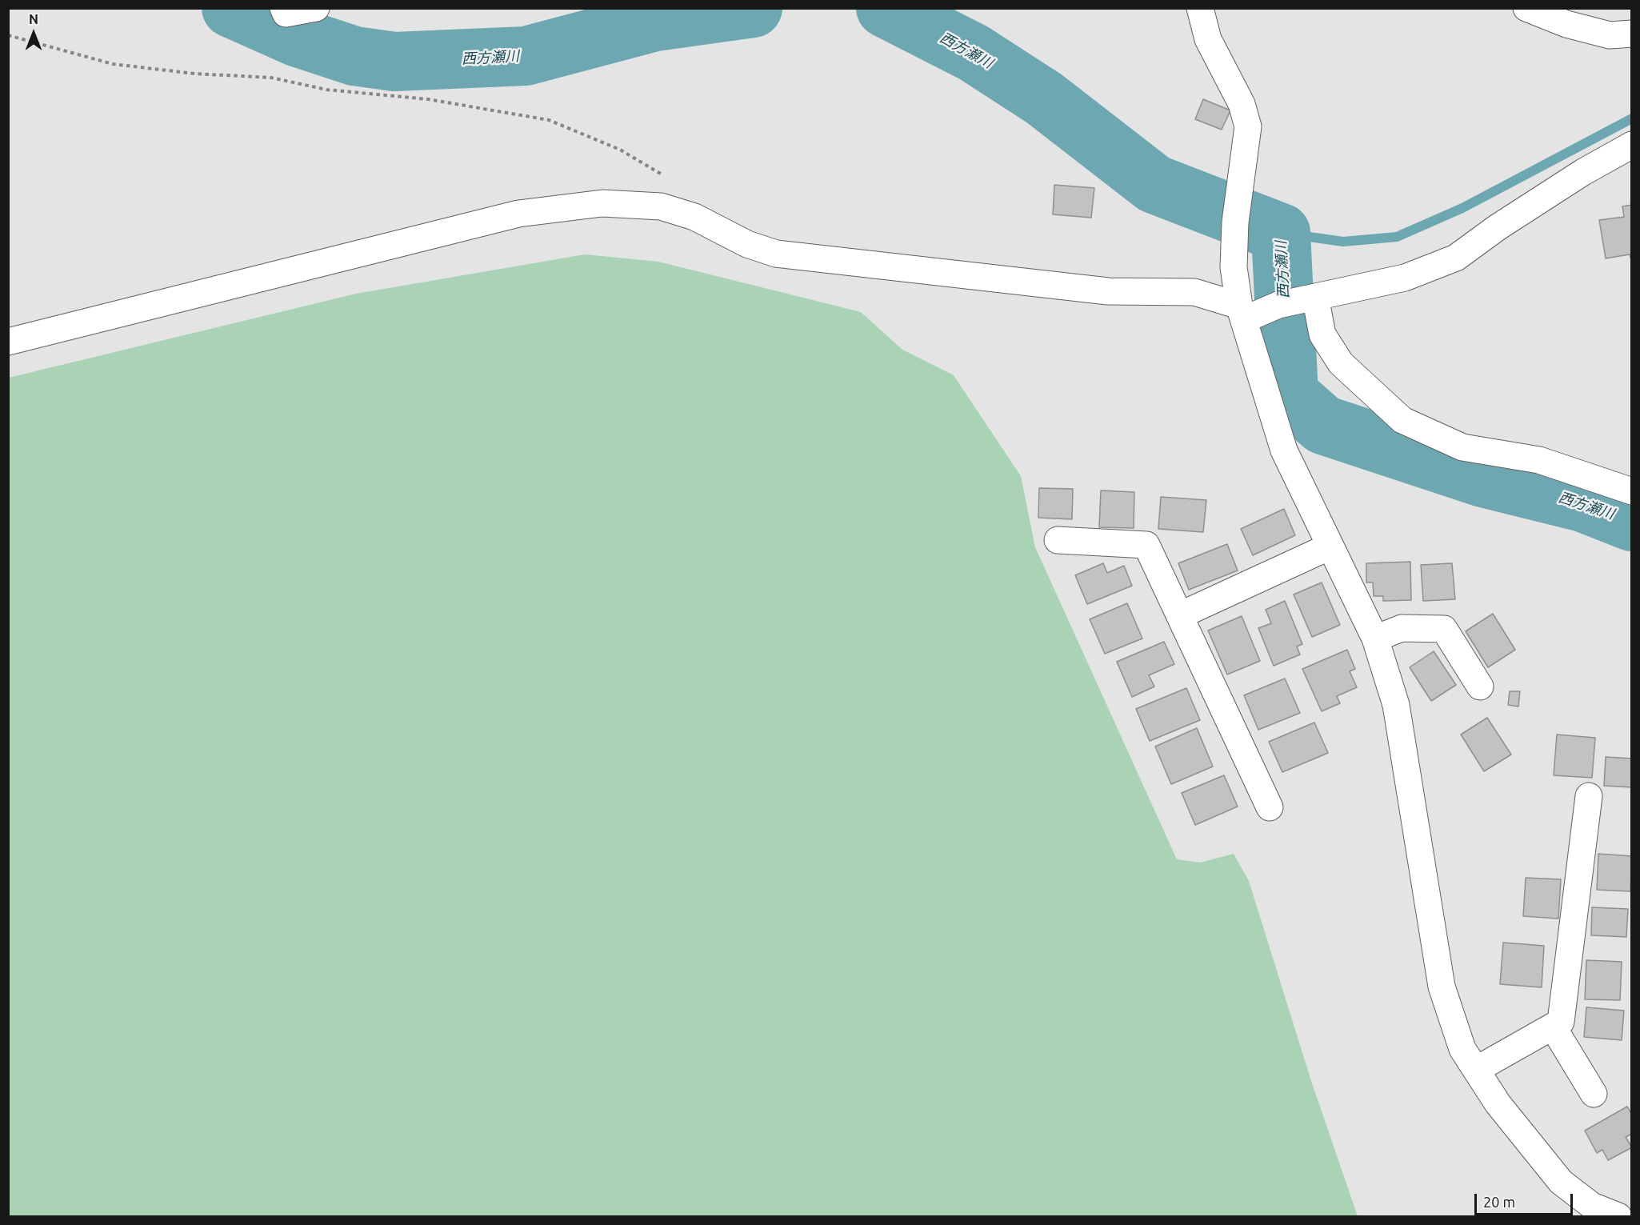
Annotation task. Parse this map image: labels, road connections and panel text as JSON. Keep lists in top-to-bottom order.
{
  "water": ["西方瀬川"],
  "scale_bar": "20 m",
  "north": "top"
}
